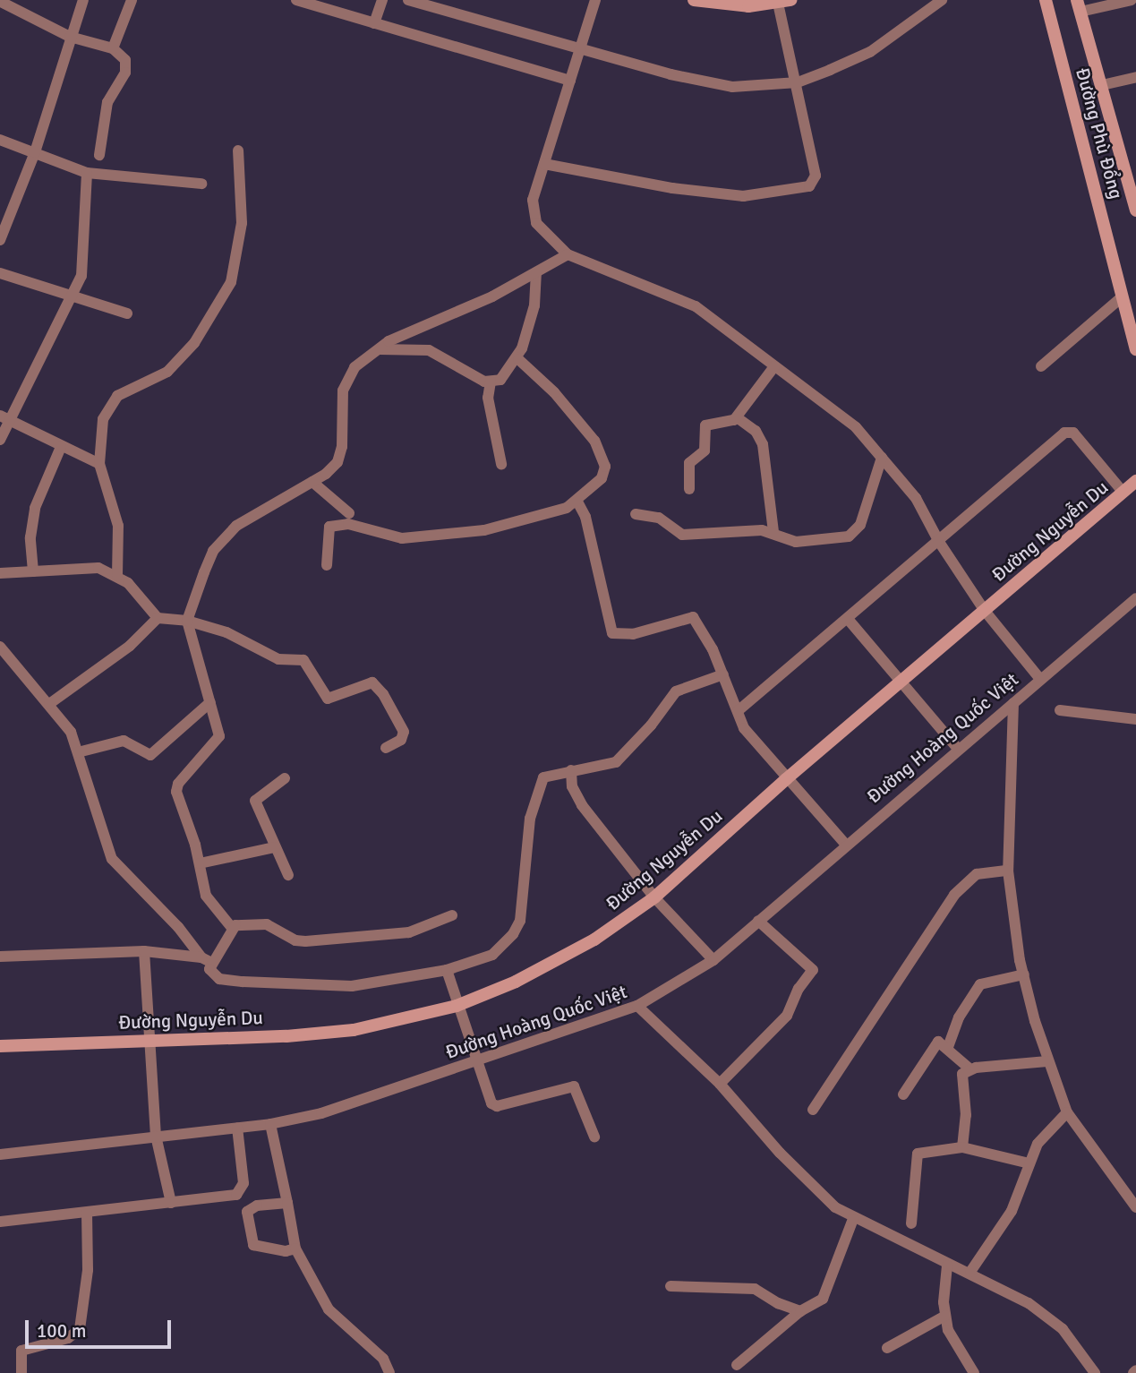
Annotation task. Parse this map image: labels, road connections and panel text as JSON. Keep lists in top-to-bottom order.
{
  "streets": {
    "street": ["Đường Phù Đổng", "Đường Nguyễn Du", "Đường Hoàng Quốc Việt"]
  },
  "scale_bar": "100 m"
}
